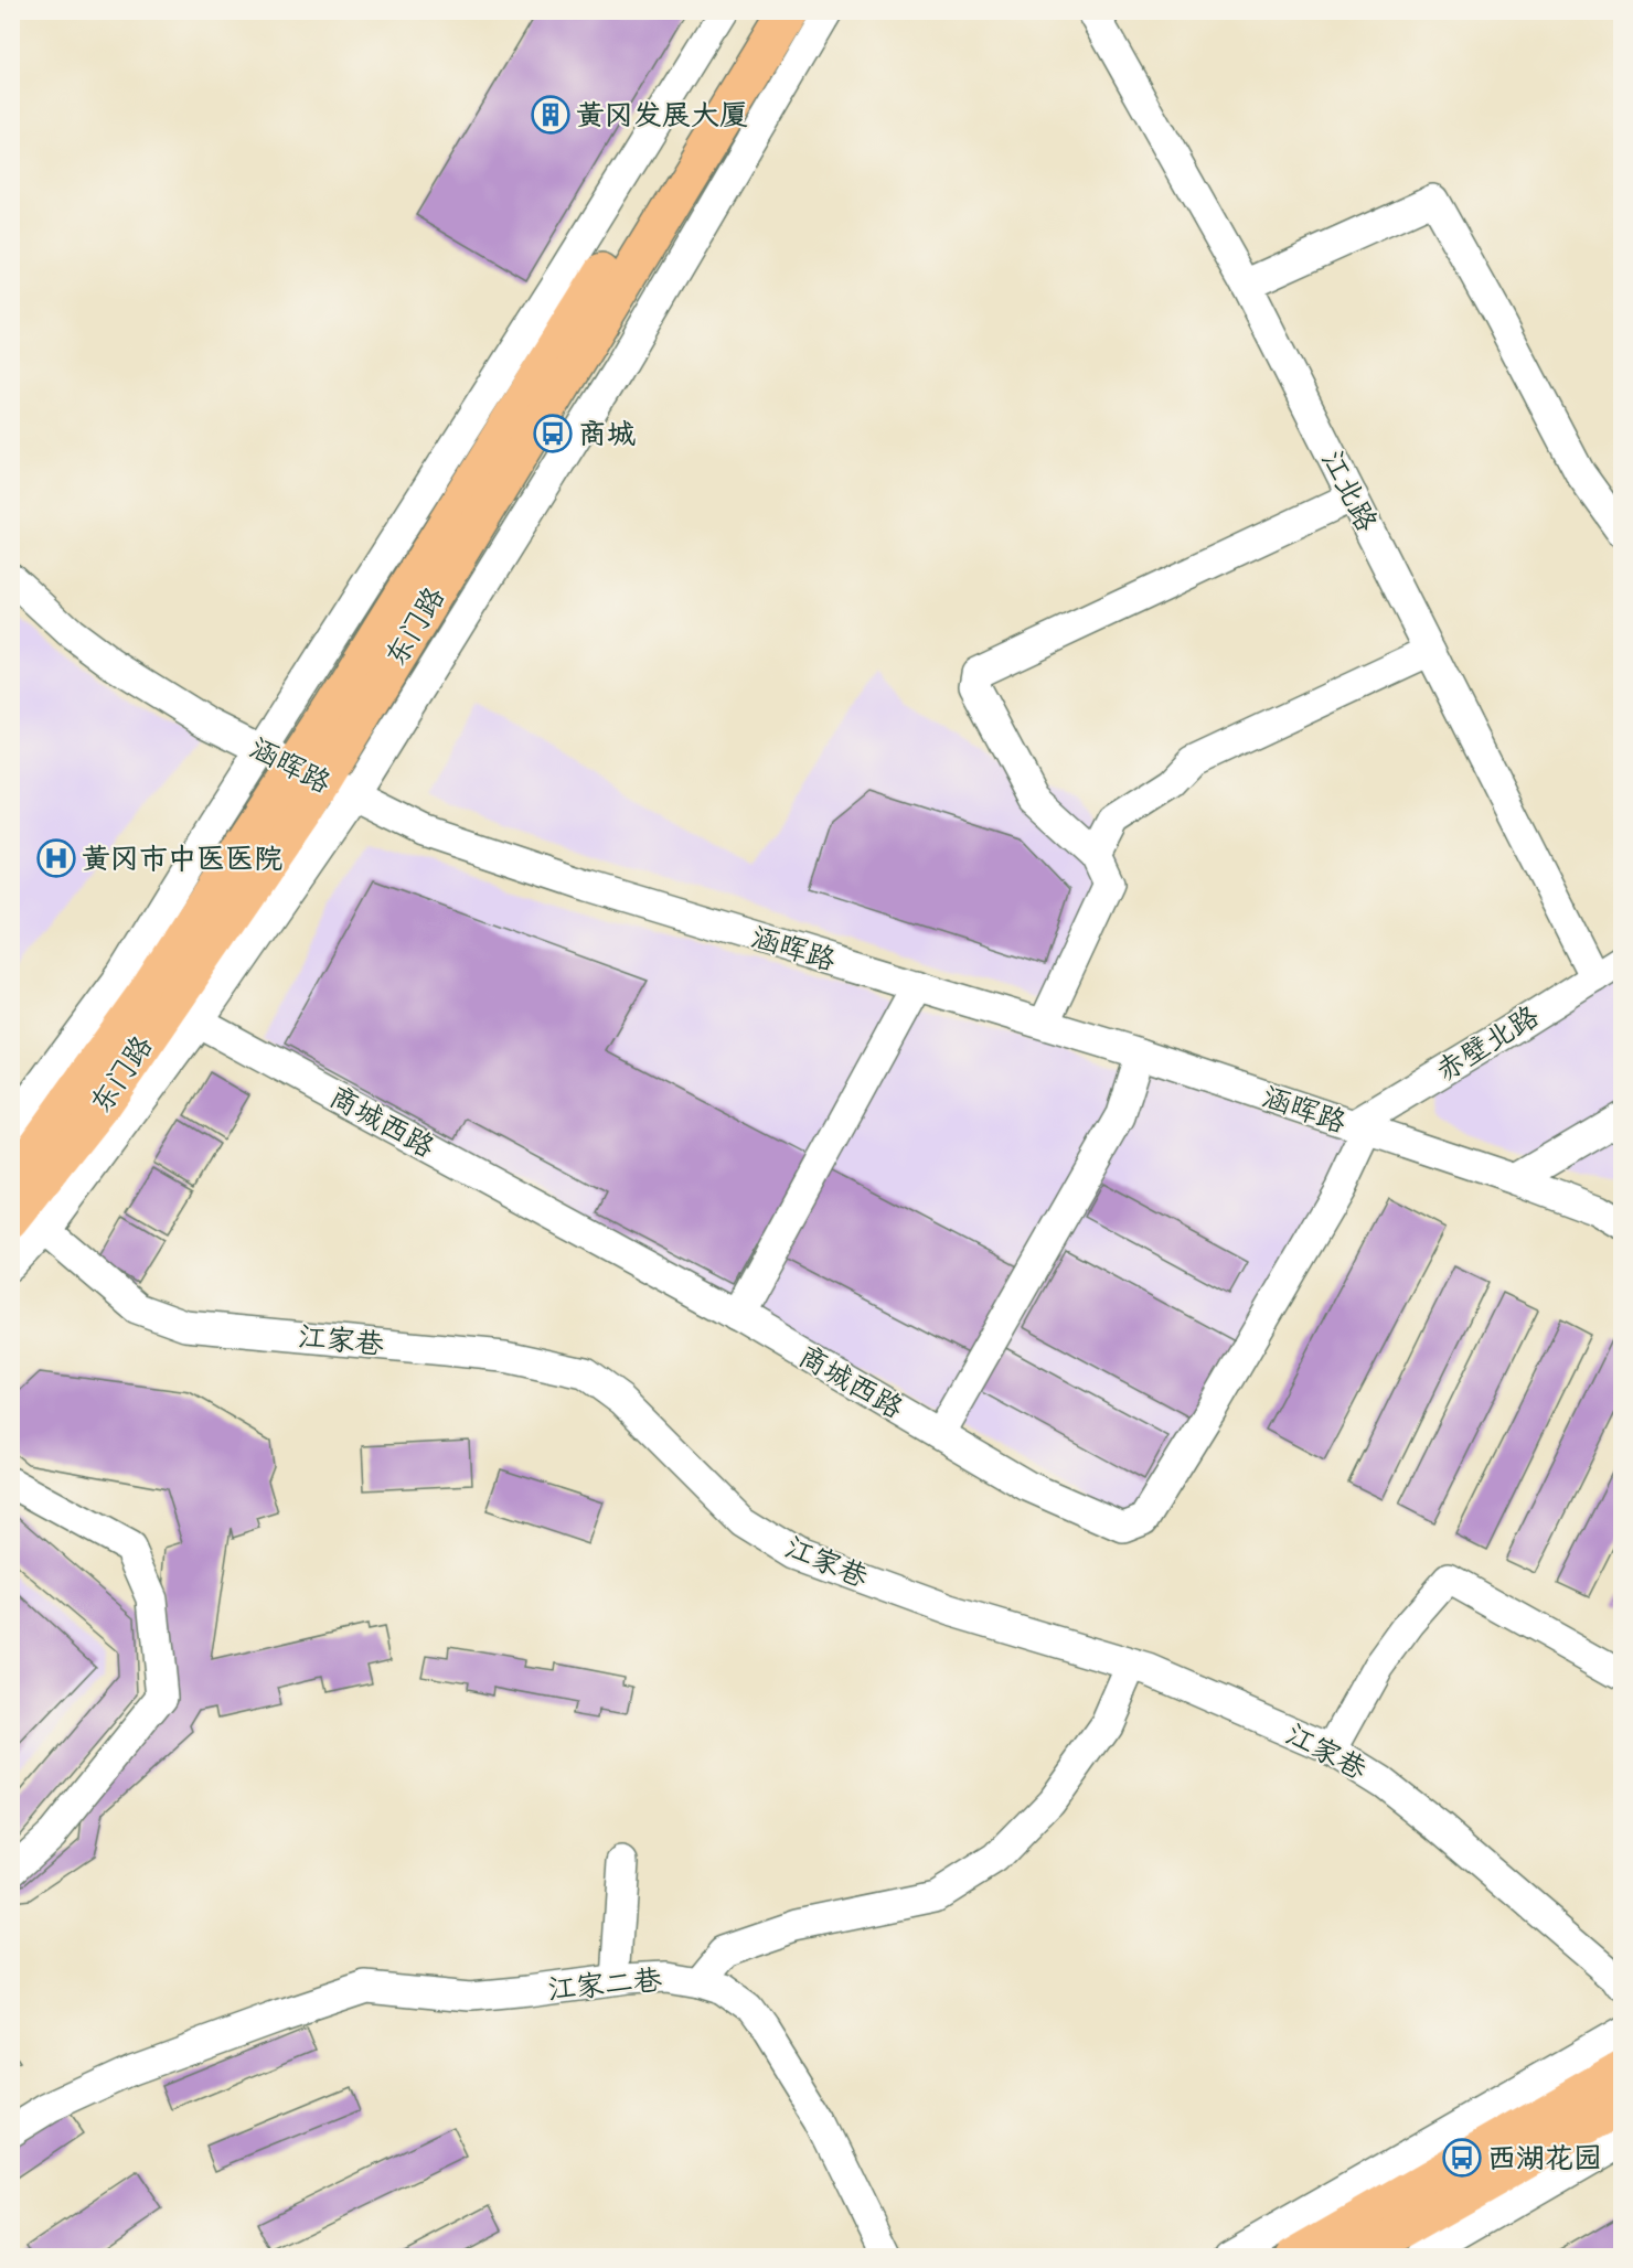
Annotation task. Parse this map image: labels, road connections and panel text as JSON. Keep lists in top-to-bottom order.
{
  "streets": {
    "main road": ["东门路"],
    "street": [
      "江北路",
      "涵晖路",
      "赤壁北路",
      "商城西路",
      "江家巷",
      "江家二巷"
    ]
  },
  "crossings": [
    ["江北路", "赤壁北路"],
    ["东门路", "涵晖路"],
    ["东门路", "商城西路"],
    ["东门路", "江家巷"],
    ["涵晖路", "赤壁北路"],
    ["涵晖路", "商城西路"],
    ["赤壁北路", "商城西路"],
    ["江家巷", "江家二巷"]
  ],
  "places": {
    "building": ["黄冈发展大厦"],
    "bus stop": ["商城", "西湖花园"],
    "hospital": ["黄冈市中医医院"]
  }
}
